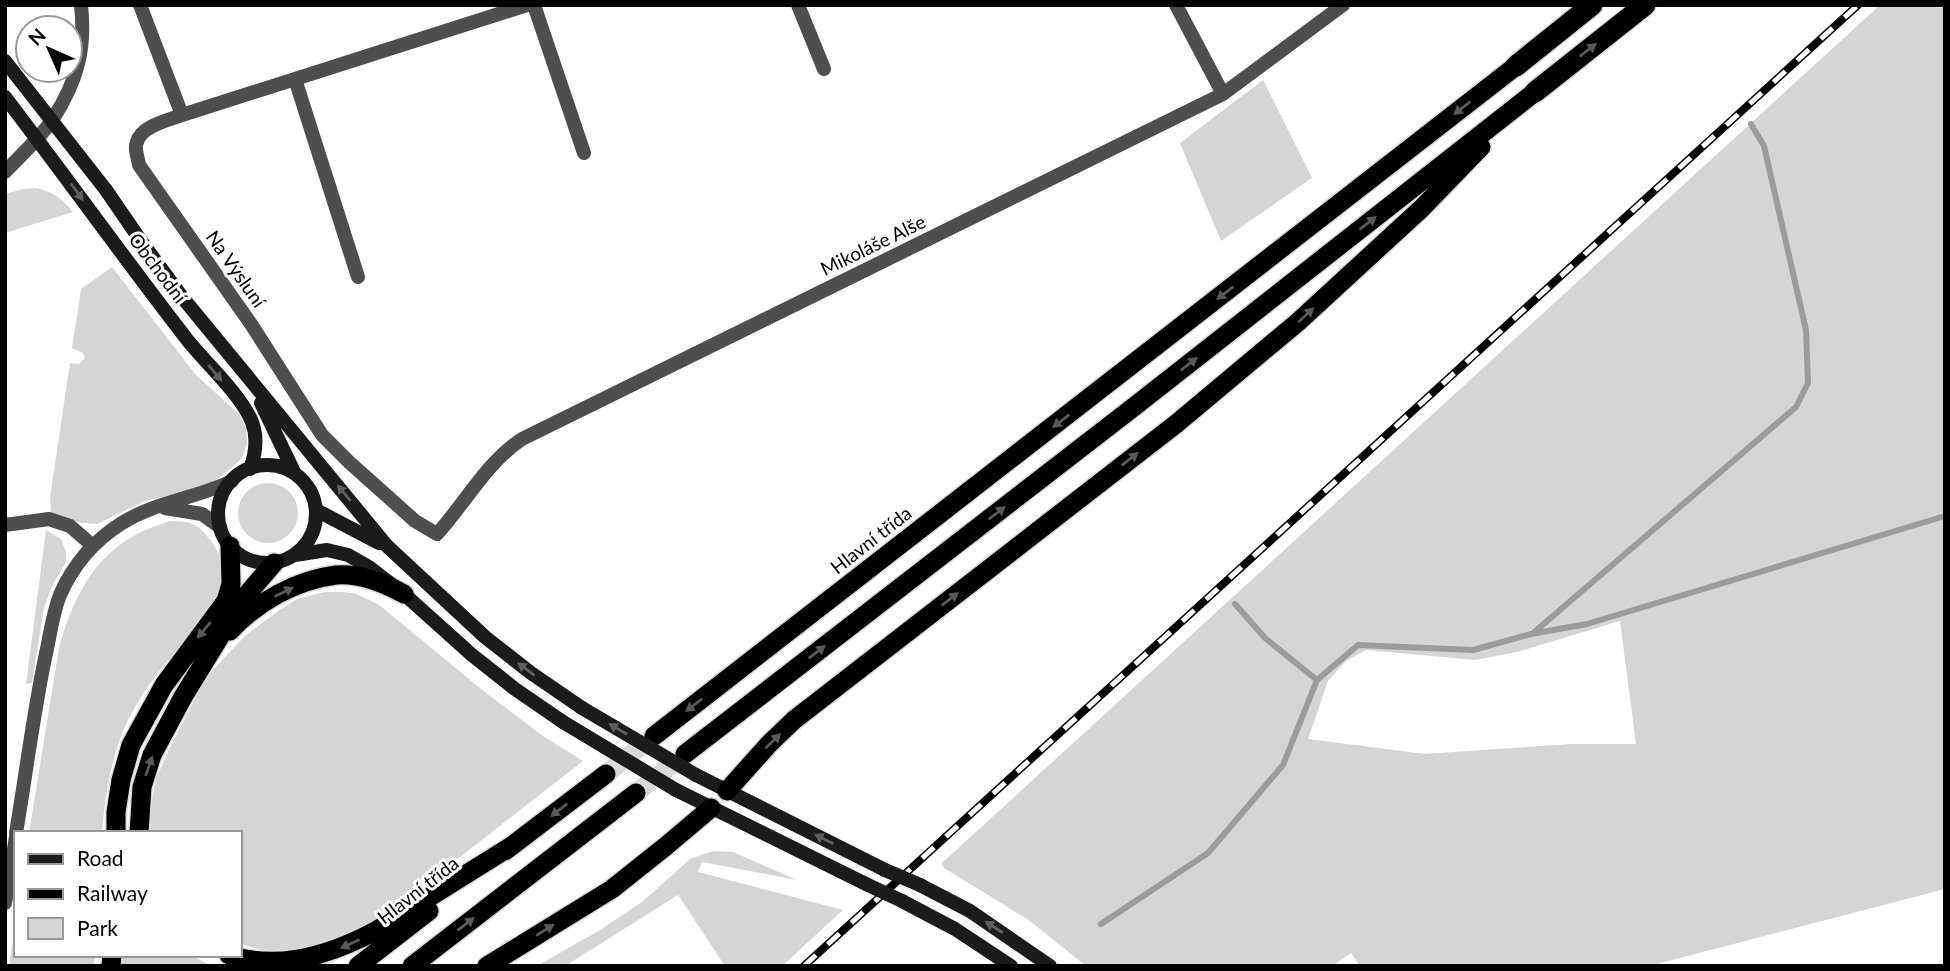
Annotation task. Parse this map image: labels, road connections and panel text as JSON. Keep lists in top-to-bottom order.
{
  "streets": {
    "highway": ["Hlavní třída"],
    "main road": ["Obchodní"],
    "street": ["Mikoláše Alše", "Na Výsluní"]
  },
  "crossings": [
    ["Mikoláše Alše", "Na Výsluní"]
  ],
  "legend": ["Road", "Railway", "Park"],
  "north": "top left"
}
